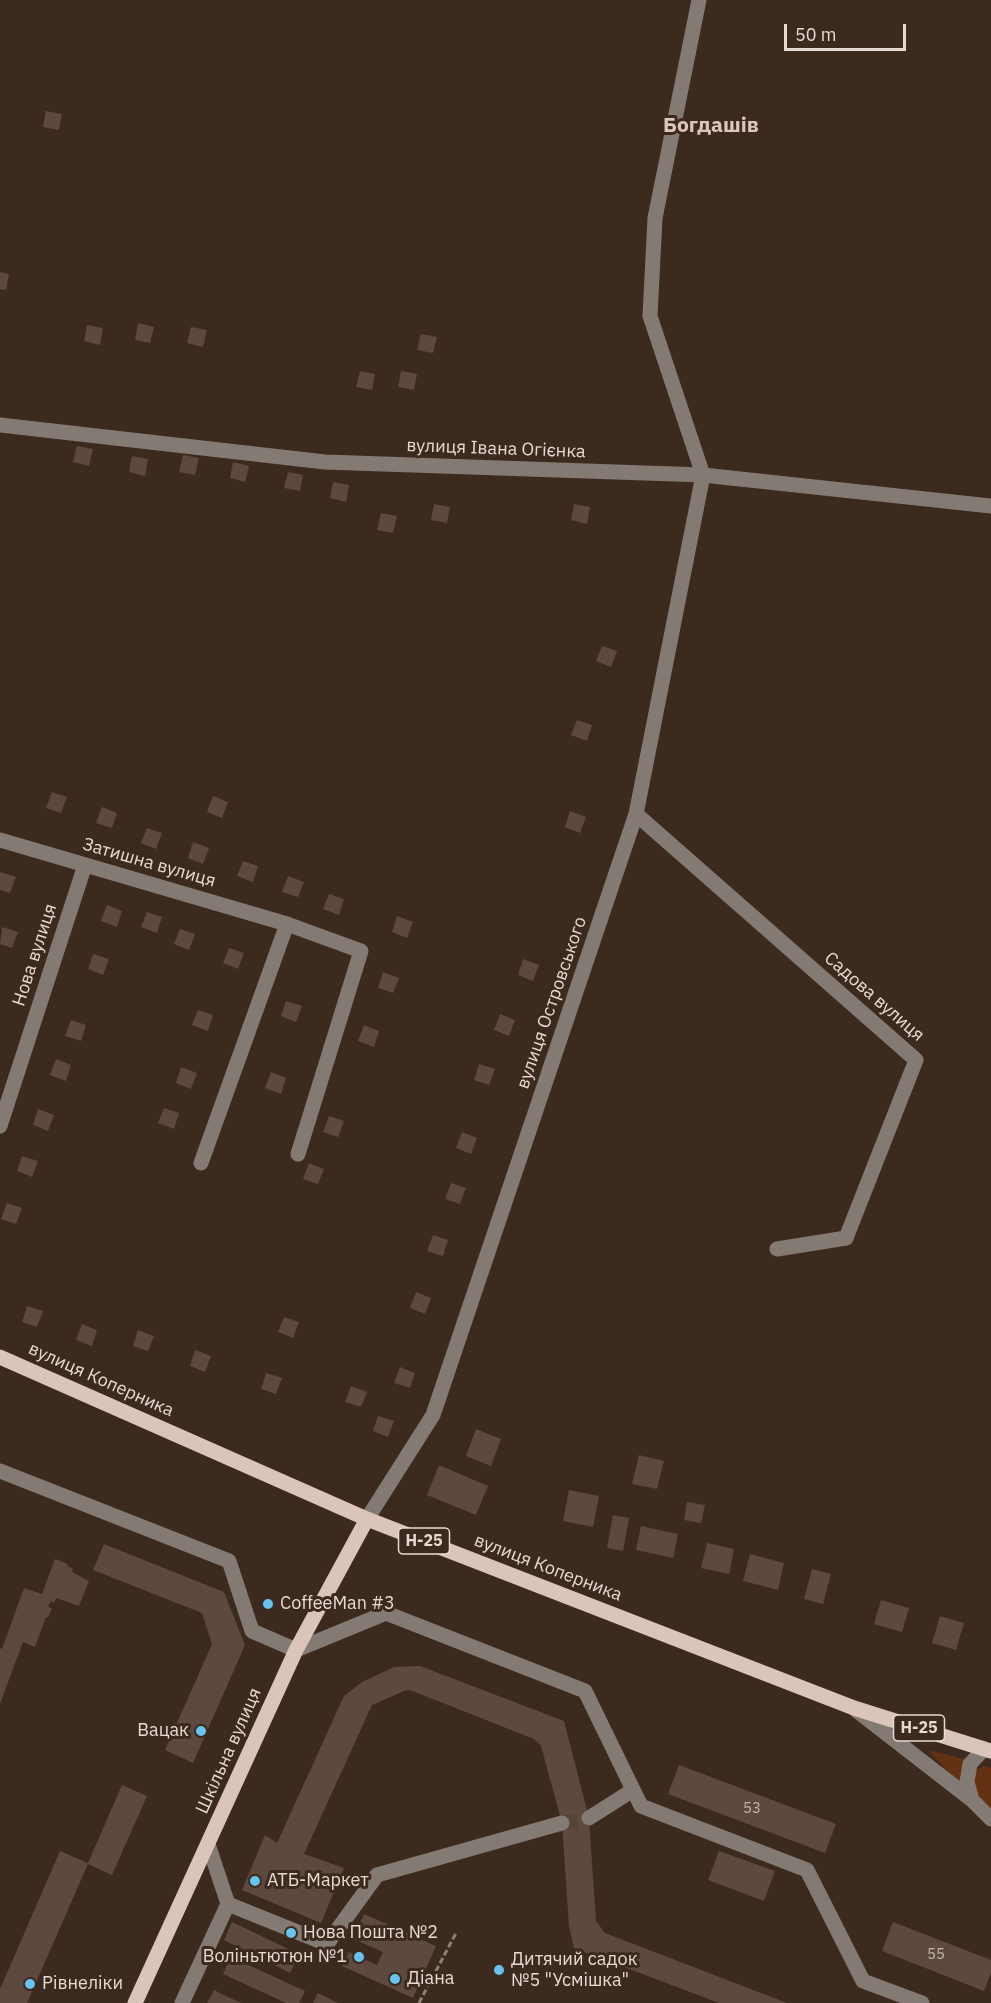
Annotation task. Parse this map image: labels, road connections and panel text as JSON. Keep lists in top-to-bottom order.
{
  "streets": {
    "main road": ["вулиця Коперника", "Н-25", "Шкільна вулиця"],
    "street": [
      "вулиця Івана Огієнка",
      "Затишна вулиця",
      "Нова вулиця",
      "Садова вулиця",
      "вулиця Островського"
    ]
  },
  "crossings": [
    ["вулиця Івана Огієнка", "вулиця Островського"],
    ["Затишна вулиця", "Нова вулиця"],
    ["Садова вулиця", "вулиця Островського"],
    ["вулиця Островського", "вулиця Коперника"],
    ["вулиця Островського", "Шкільна вулиця"],
    ["вулиця Коперника", "Шкільна вулиця"]
  ],
  "districts": ["Богдашів"],
  "places": [
    "CoffeeMan #3",
    "Вацак",
    "АТБ-Маркет",
    "Нова Пошта №2",
    "Воліньтютюн №1",
    "Дитячий садок №5 \"Усмішка\"",
    "Дiана",
    "Рівнеліки"
  ],
  "house_numbers": ["53", "55"],
  "scale_bar": "50 m"
}
